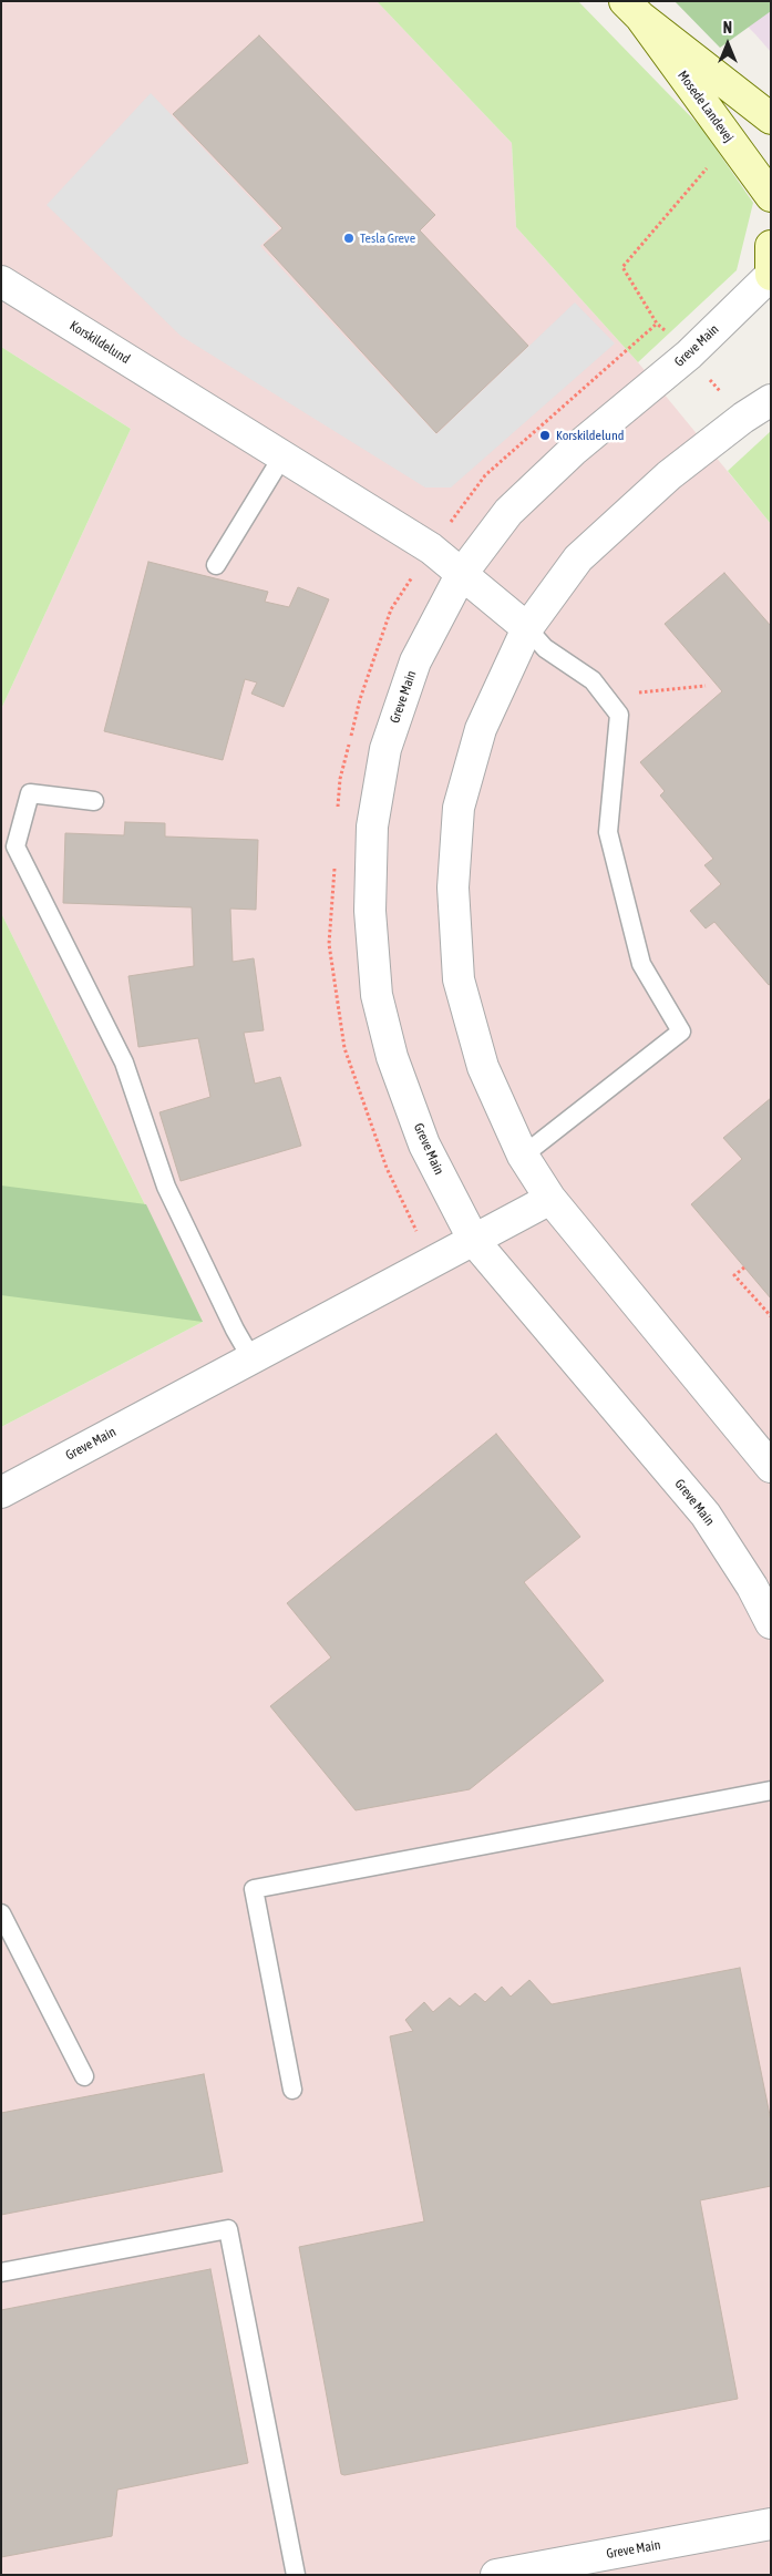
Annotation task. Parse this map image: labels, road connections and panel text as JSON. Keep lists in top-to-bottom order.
{
  "streets": {
    "main road": ["Mosede Landevej"],
    "street": ["Korskildelund", "Greve Main"]
  },
  "crossings": [
    ["Korskildelund", "Greve Main"]
  ],
  "places": ["Tesla Greve", "Korskildelund"],
  "north": "top"
}
